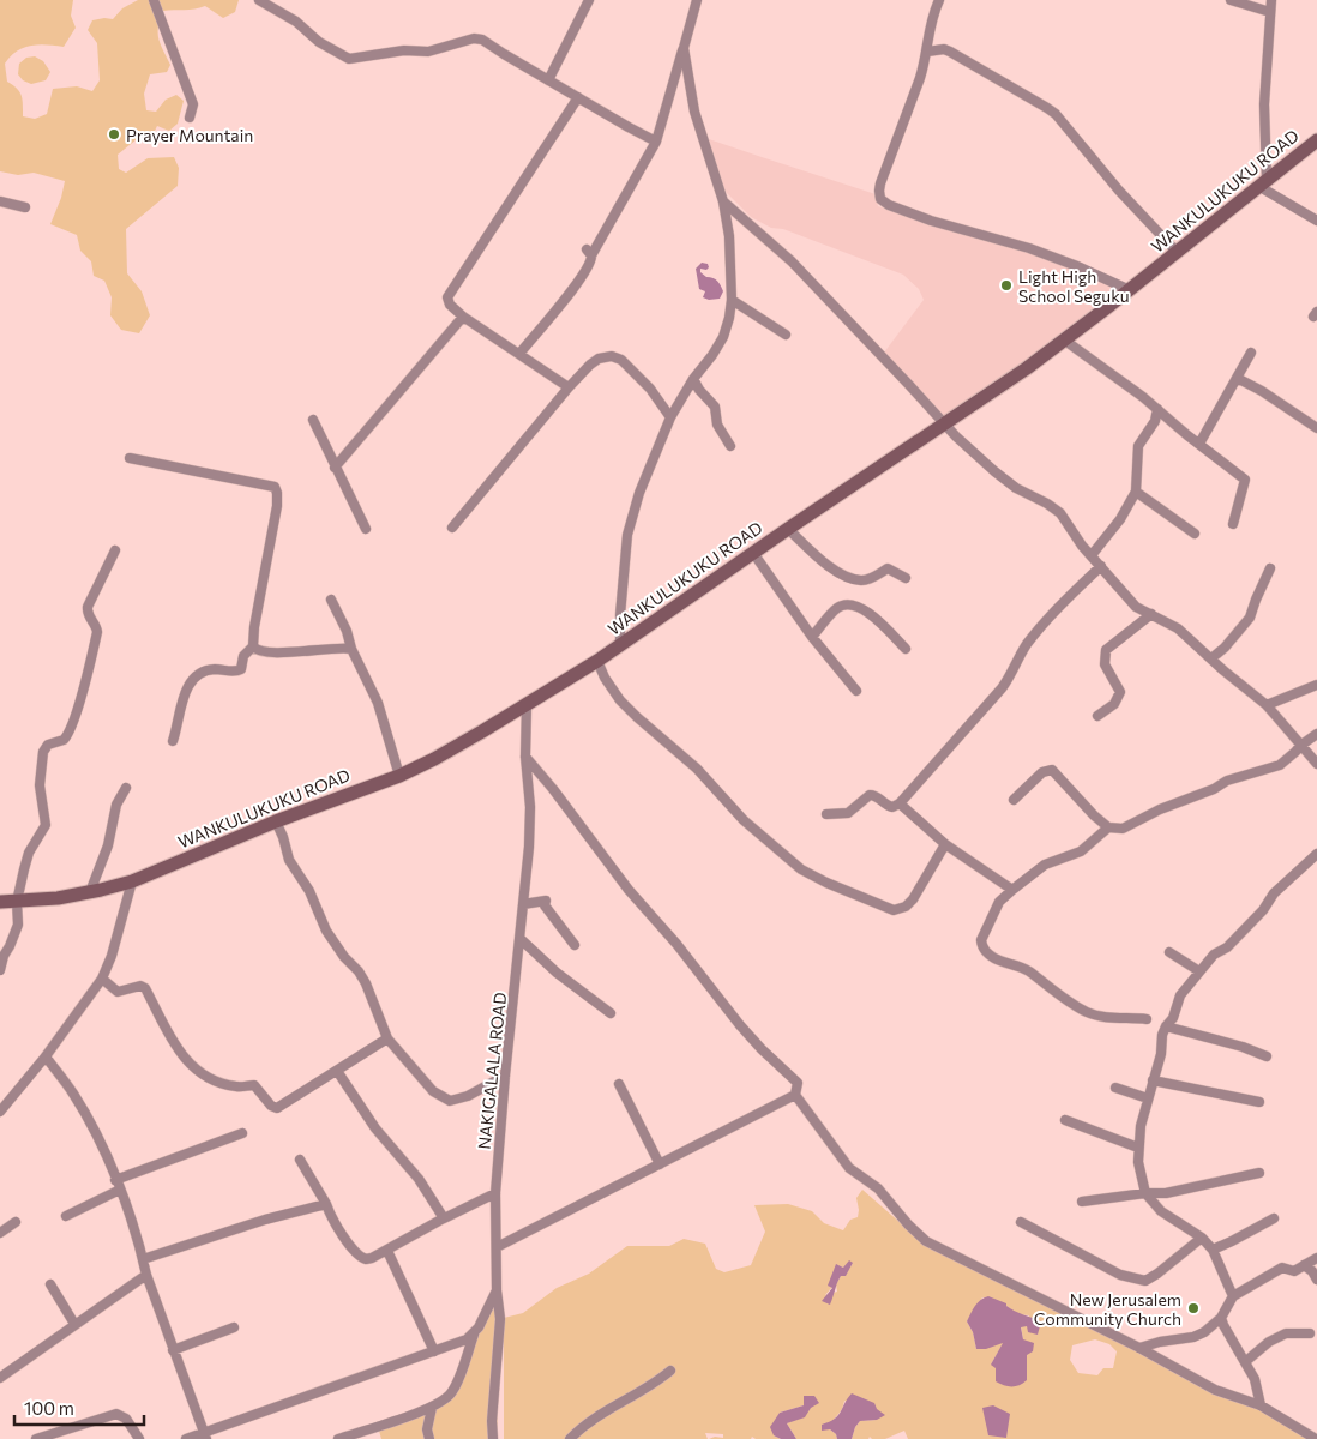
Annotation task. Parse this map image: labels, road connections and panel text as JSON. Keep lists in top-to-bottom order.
{
  "streets": {
    "main road": ["WANKULUKUKU ROAD"],
    "street": ["NAKIGALALA ROAD"]
  },
  "crossings": [
    ["WANKULUKUKU ROAD", "NAKIGALALA ROAD"]
  ],
  "places": ["Prayer Mountain", "Light High School Seguku", "New Jerusalem Community Church"],
  "scale_bar": "100 m"
}
